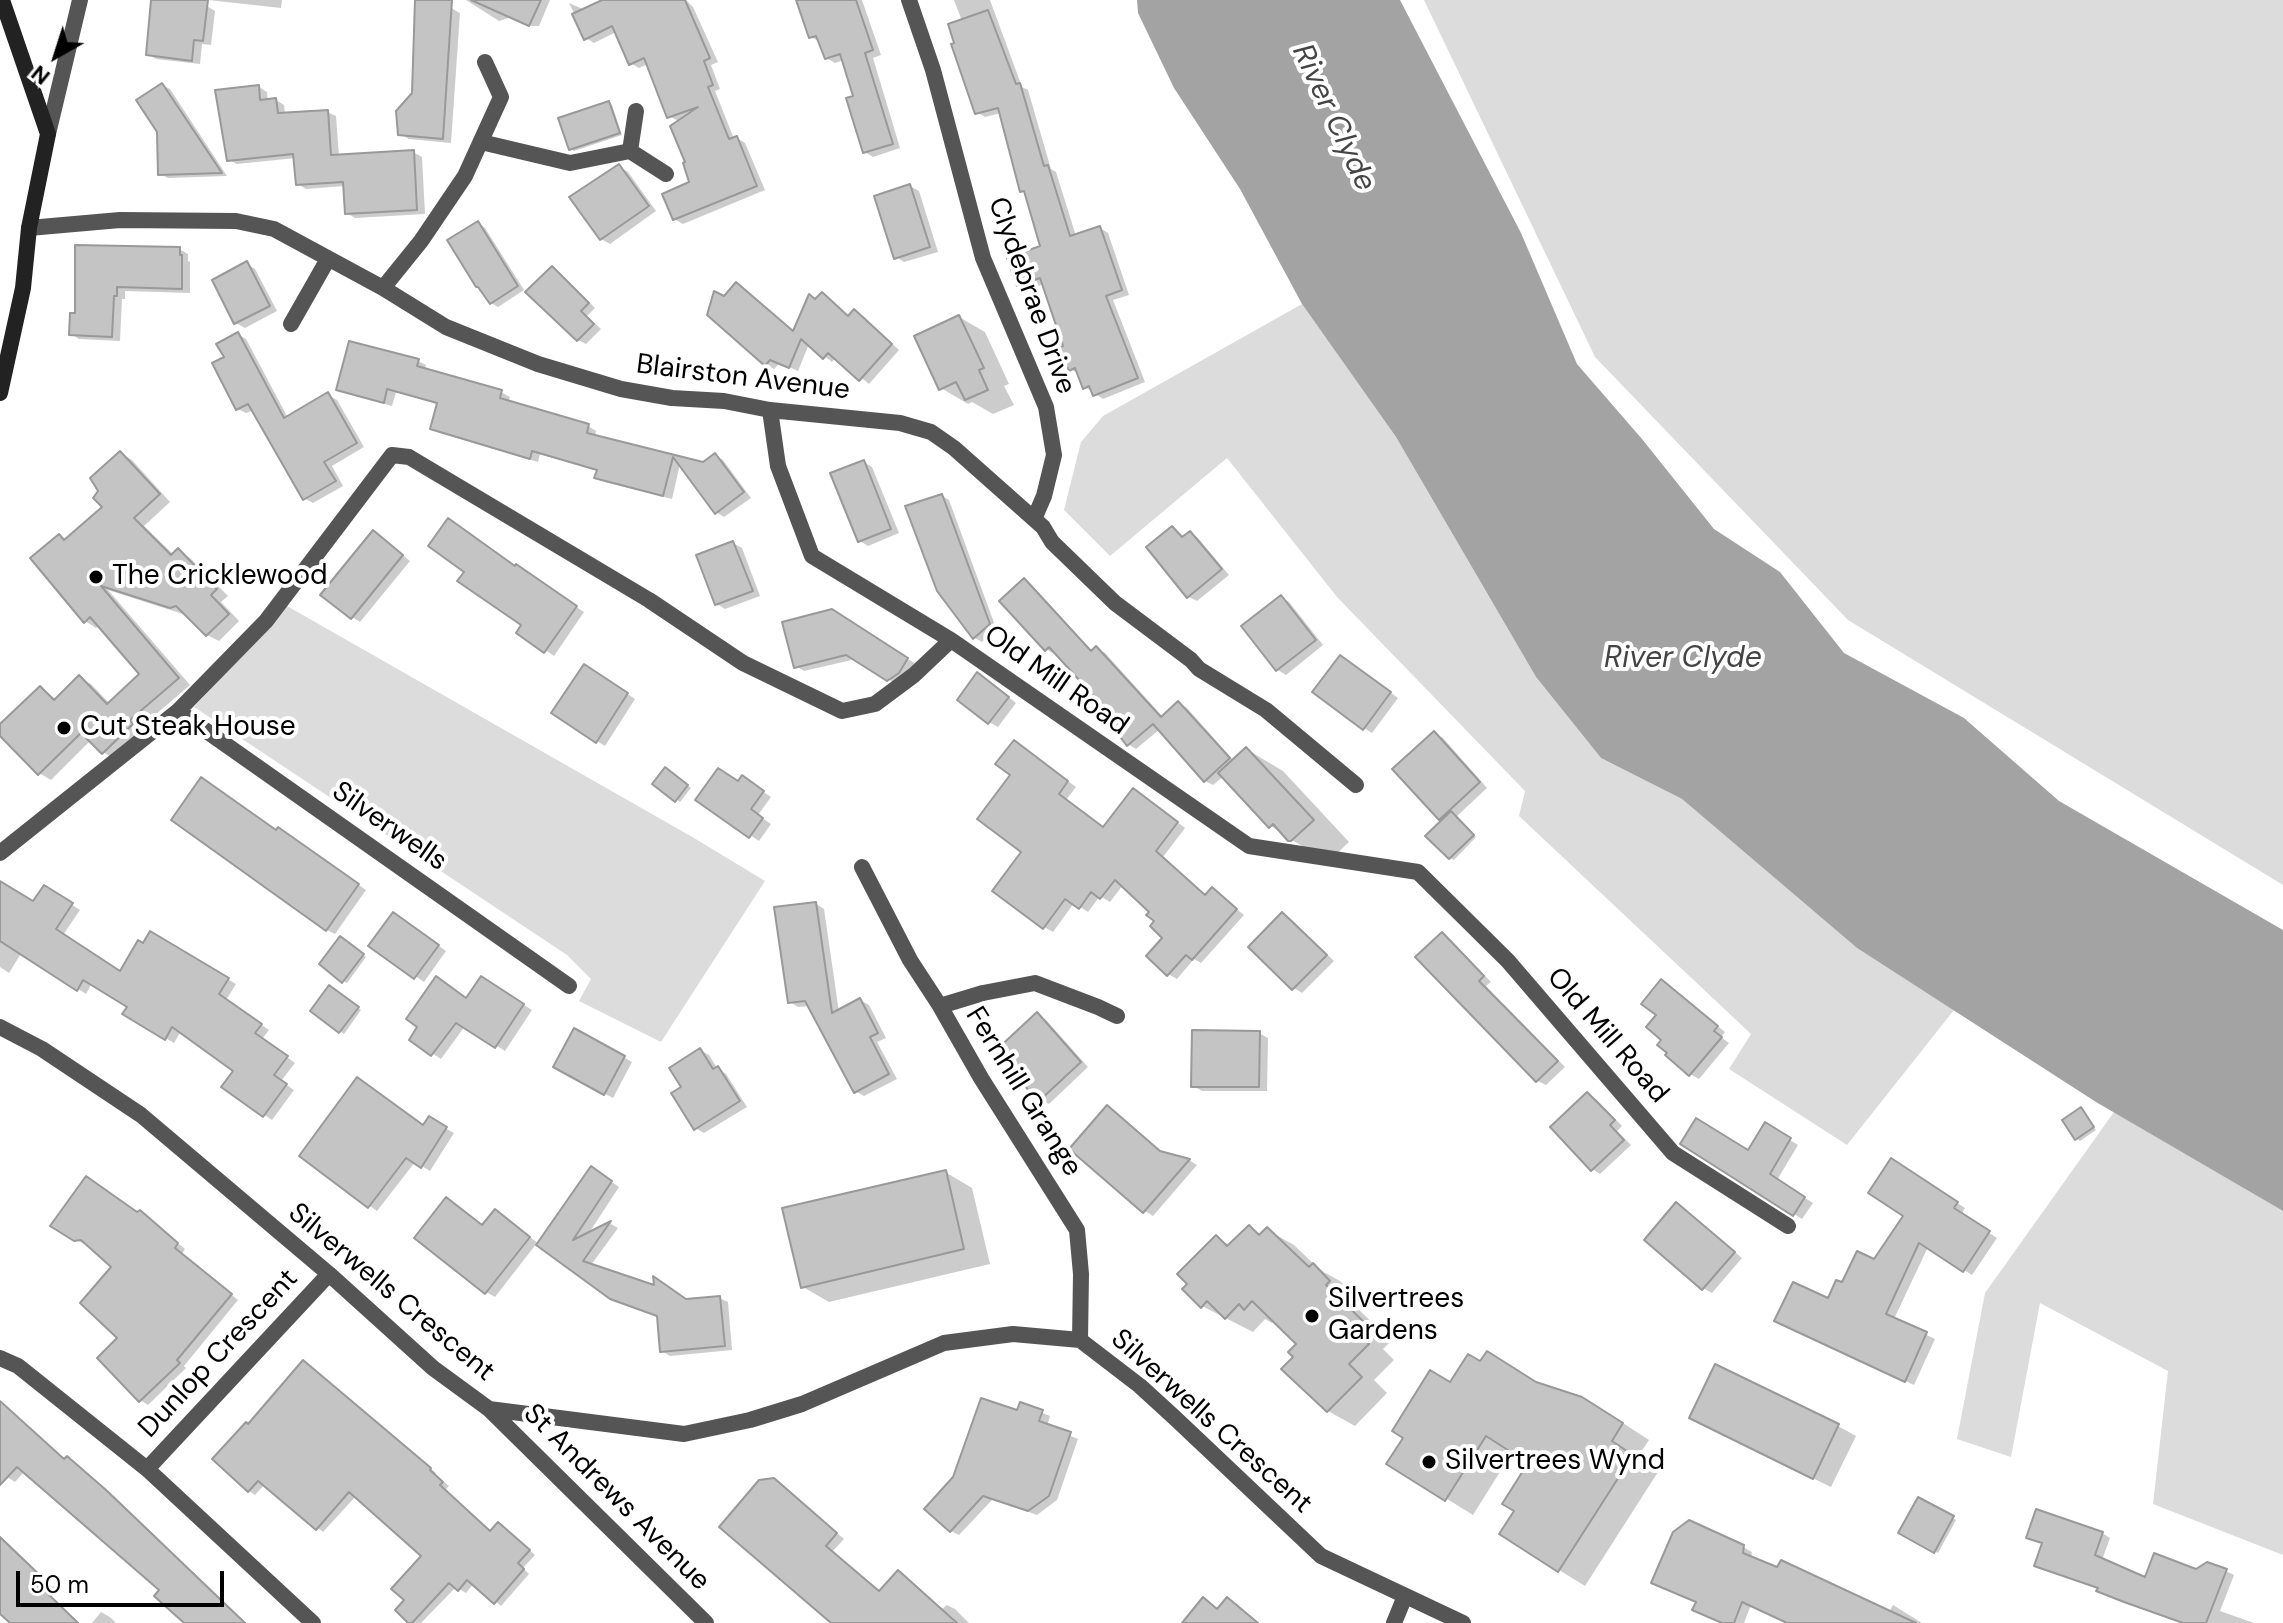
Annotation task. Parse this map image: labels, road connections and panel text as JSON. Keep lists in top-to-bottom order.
{
  "streets": {
    "street": [
      "Clydebrae Drive",
      "Blairston Avenue",
      "Old Mill Road",
      "Silverwells",
      "Fernhill Grange",
      "Silverwells Crescent",
      "Dunlop Crescent",
      "St Andrews Avenue"
    ]
  },
  "crossings": [
    ["Clydebrae Drive", "Blairston Avenue"],
    ["Old Mill Road", "Silverwells"],
    ["Fernhill Grange", "Silverwells Crescent"],
    ["Silverwells Crescent", "Dunlop Crescent"],
    ["Silverwells Crescent", "St Andrews Avenue"]
  ],
  "water": ["River Clyde"],
  "places": [
    "The Cricklewood",
    "Cut Steak House",
    "Silvertrees Gardens",
    "Silvertrees Wynd"
  ],
  "scale_bar": "50 m",
  "north": "bottom left"
}
